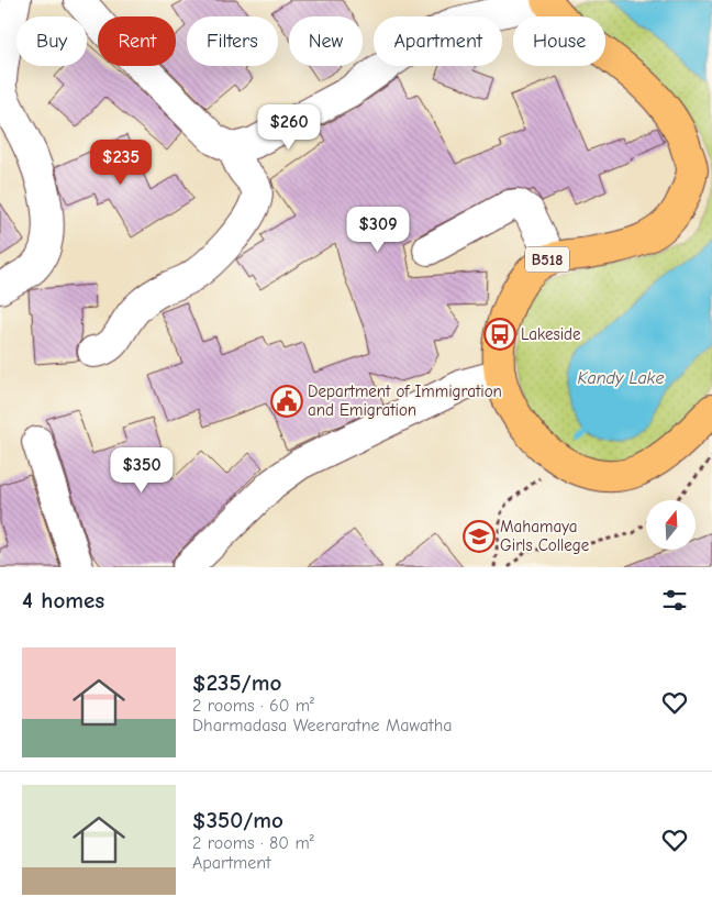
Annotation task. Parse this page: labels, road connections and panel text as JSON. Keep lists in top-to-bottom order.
{
  "streets": {
    "main road": ["B518"]
  },
  "water": ["Kandy Lake"],
  "places": {
    "bus stop": ["Lakeside"],
    "public building": ["Department of Immigration and Emigration"],
    "school or university": ["Mahamaya Girls College"]
  },
  "north": "top",
  "page": {
    "chip": [
      "Buy",
      "Rent",
      "Filters",
      "New",
      "Apartment",
      "House"
    ],
    "price": [
      "$260",
      "$235",
      "$309",
      "$350"
    ],
    "heading": "4 homes",
    "list": [
      {
        "name": "$235/mo",
        "note": "2 rooms · 60 m² · Dharmadasa Weeraratne Mawatha"
      },
      {
        "name": "$350/mo",
        "note": "2 rooms · 80 m² · Apartment"
      }
    ]
  }
}
